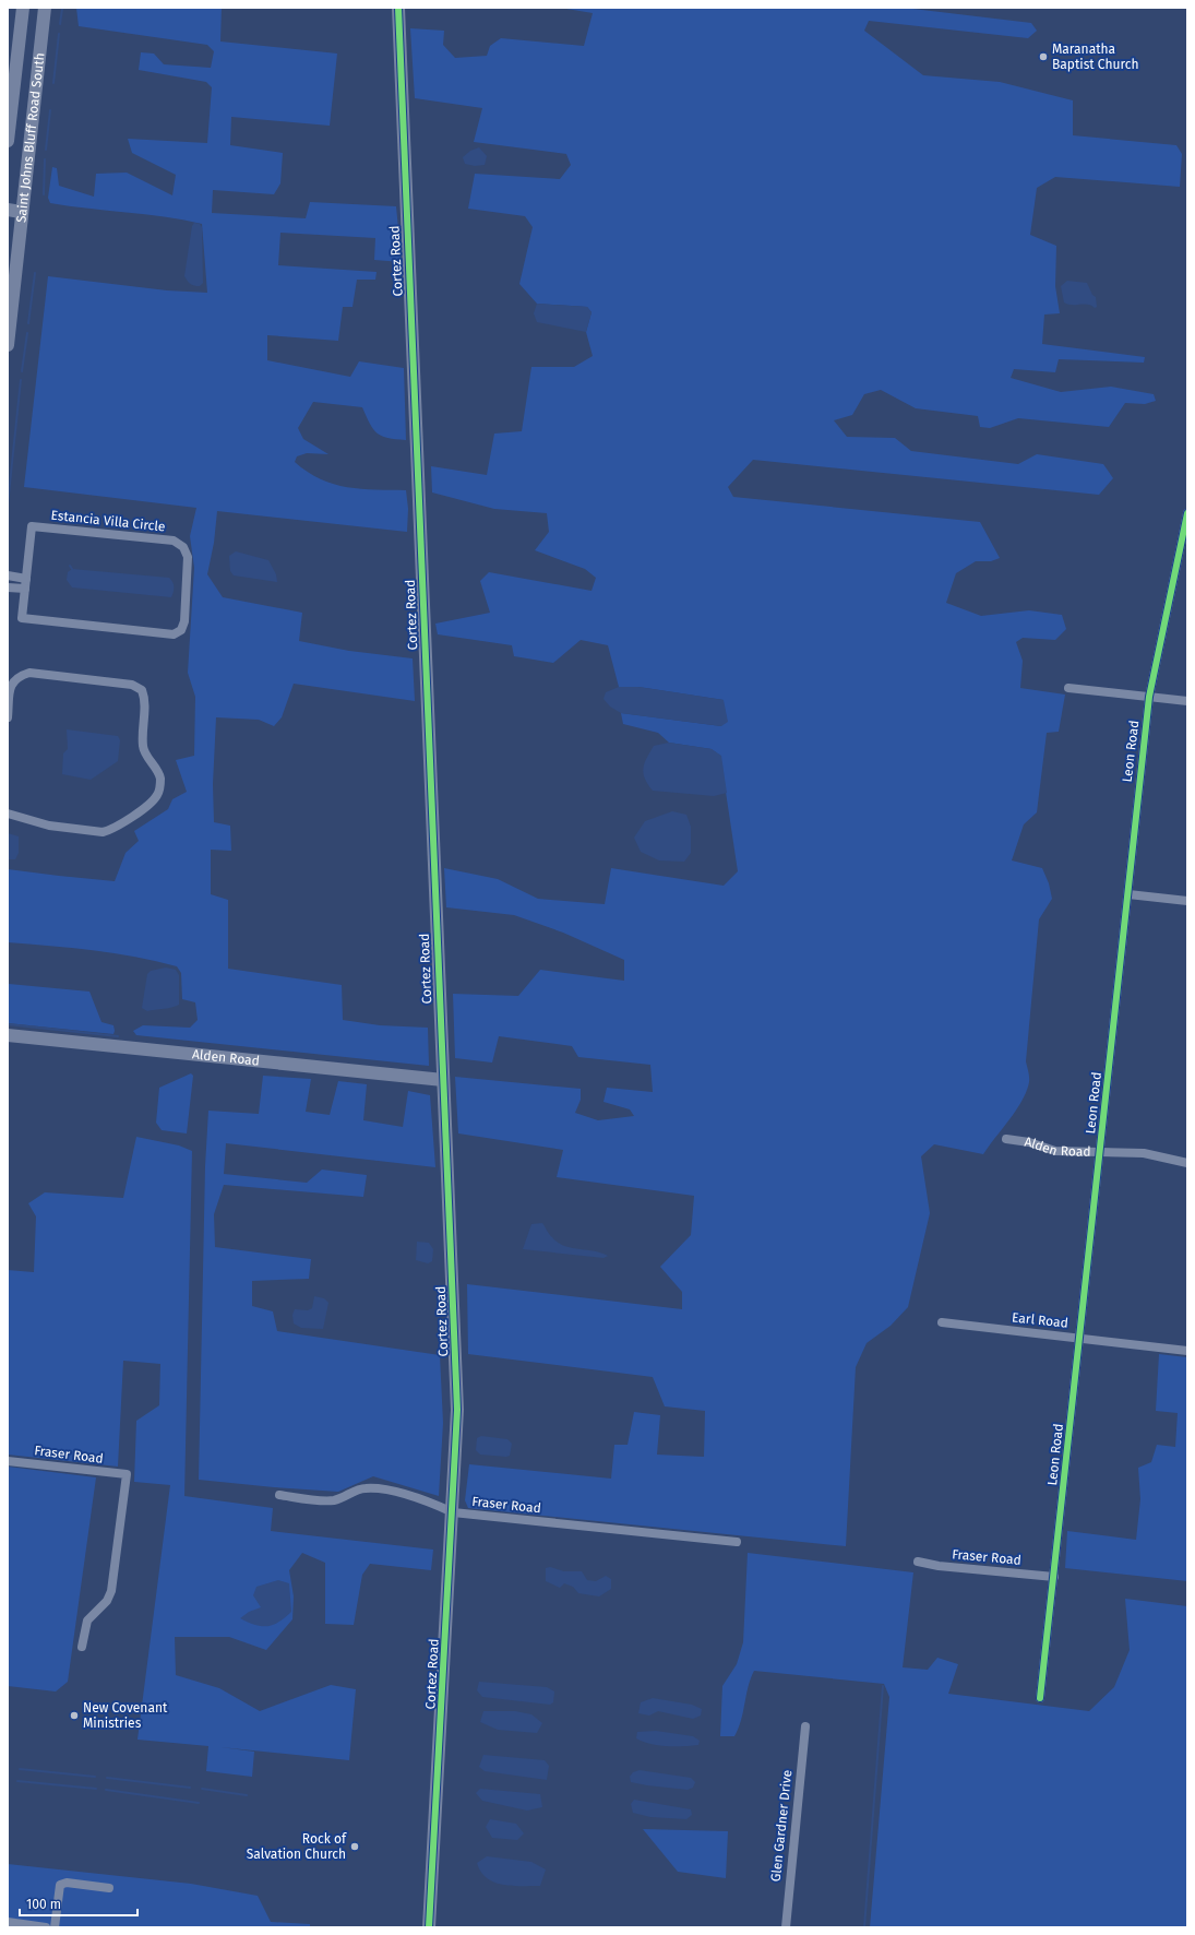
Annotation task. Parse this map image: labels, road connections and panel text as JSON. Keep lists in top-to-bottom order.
{
  "streets": {
    "street": [
      "Saint Johns Bluff Road South",
      "Cortez Road",
      "Estancia Villa Circle",
      "Leon Road",
      "Alden Road",
      "Earl Road",
      "Fraser Road",
      "Glen Gardner Drive"
    ]
  },
  "crossings": [
    ["Cortez Road", "Alden Road"],
    ["Cortez Road", "Fraser Road"],
    ["Leon Road", "Alden Road"],
    ["Leon Road", "Earl Road"],
    ["Leon Road", "Fraser Road"]
  ],
  "places": ["Maranatha Baptist Church", "New Covenant Ministries", "Rock of Salvation Church"],
  "scale_bar": "100 m"
}
